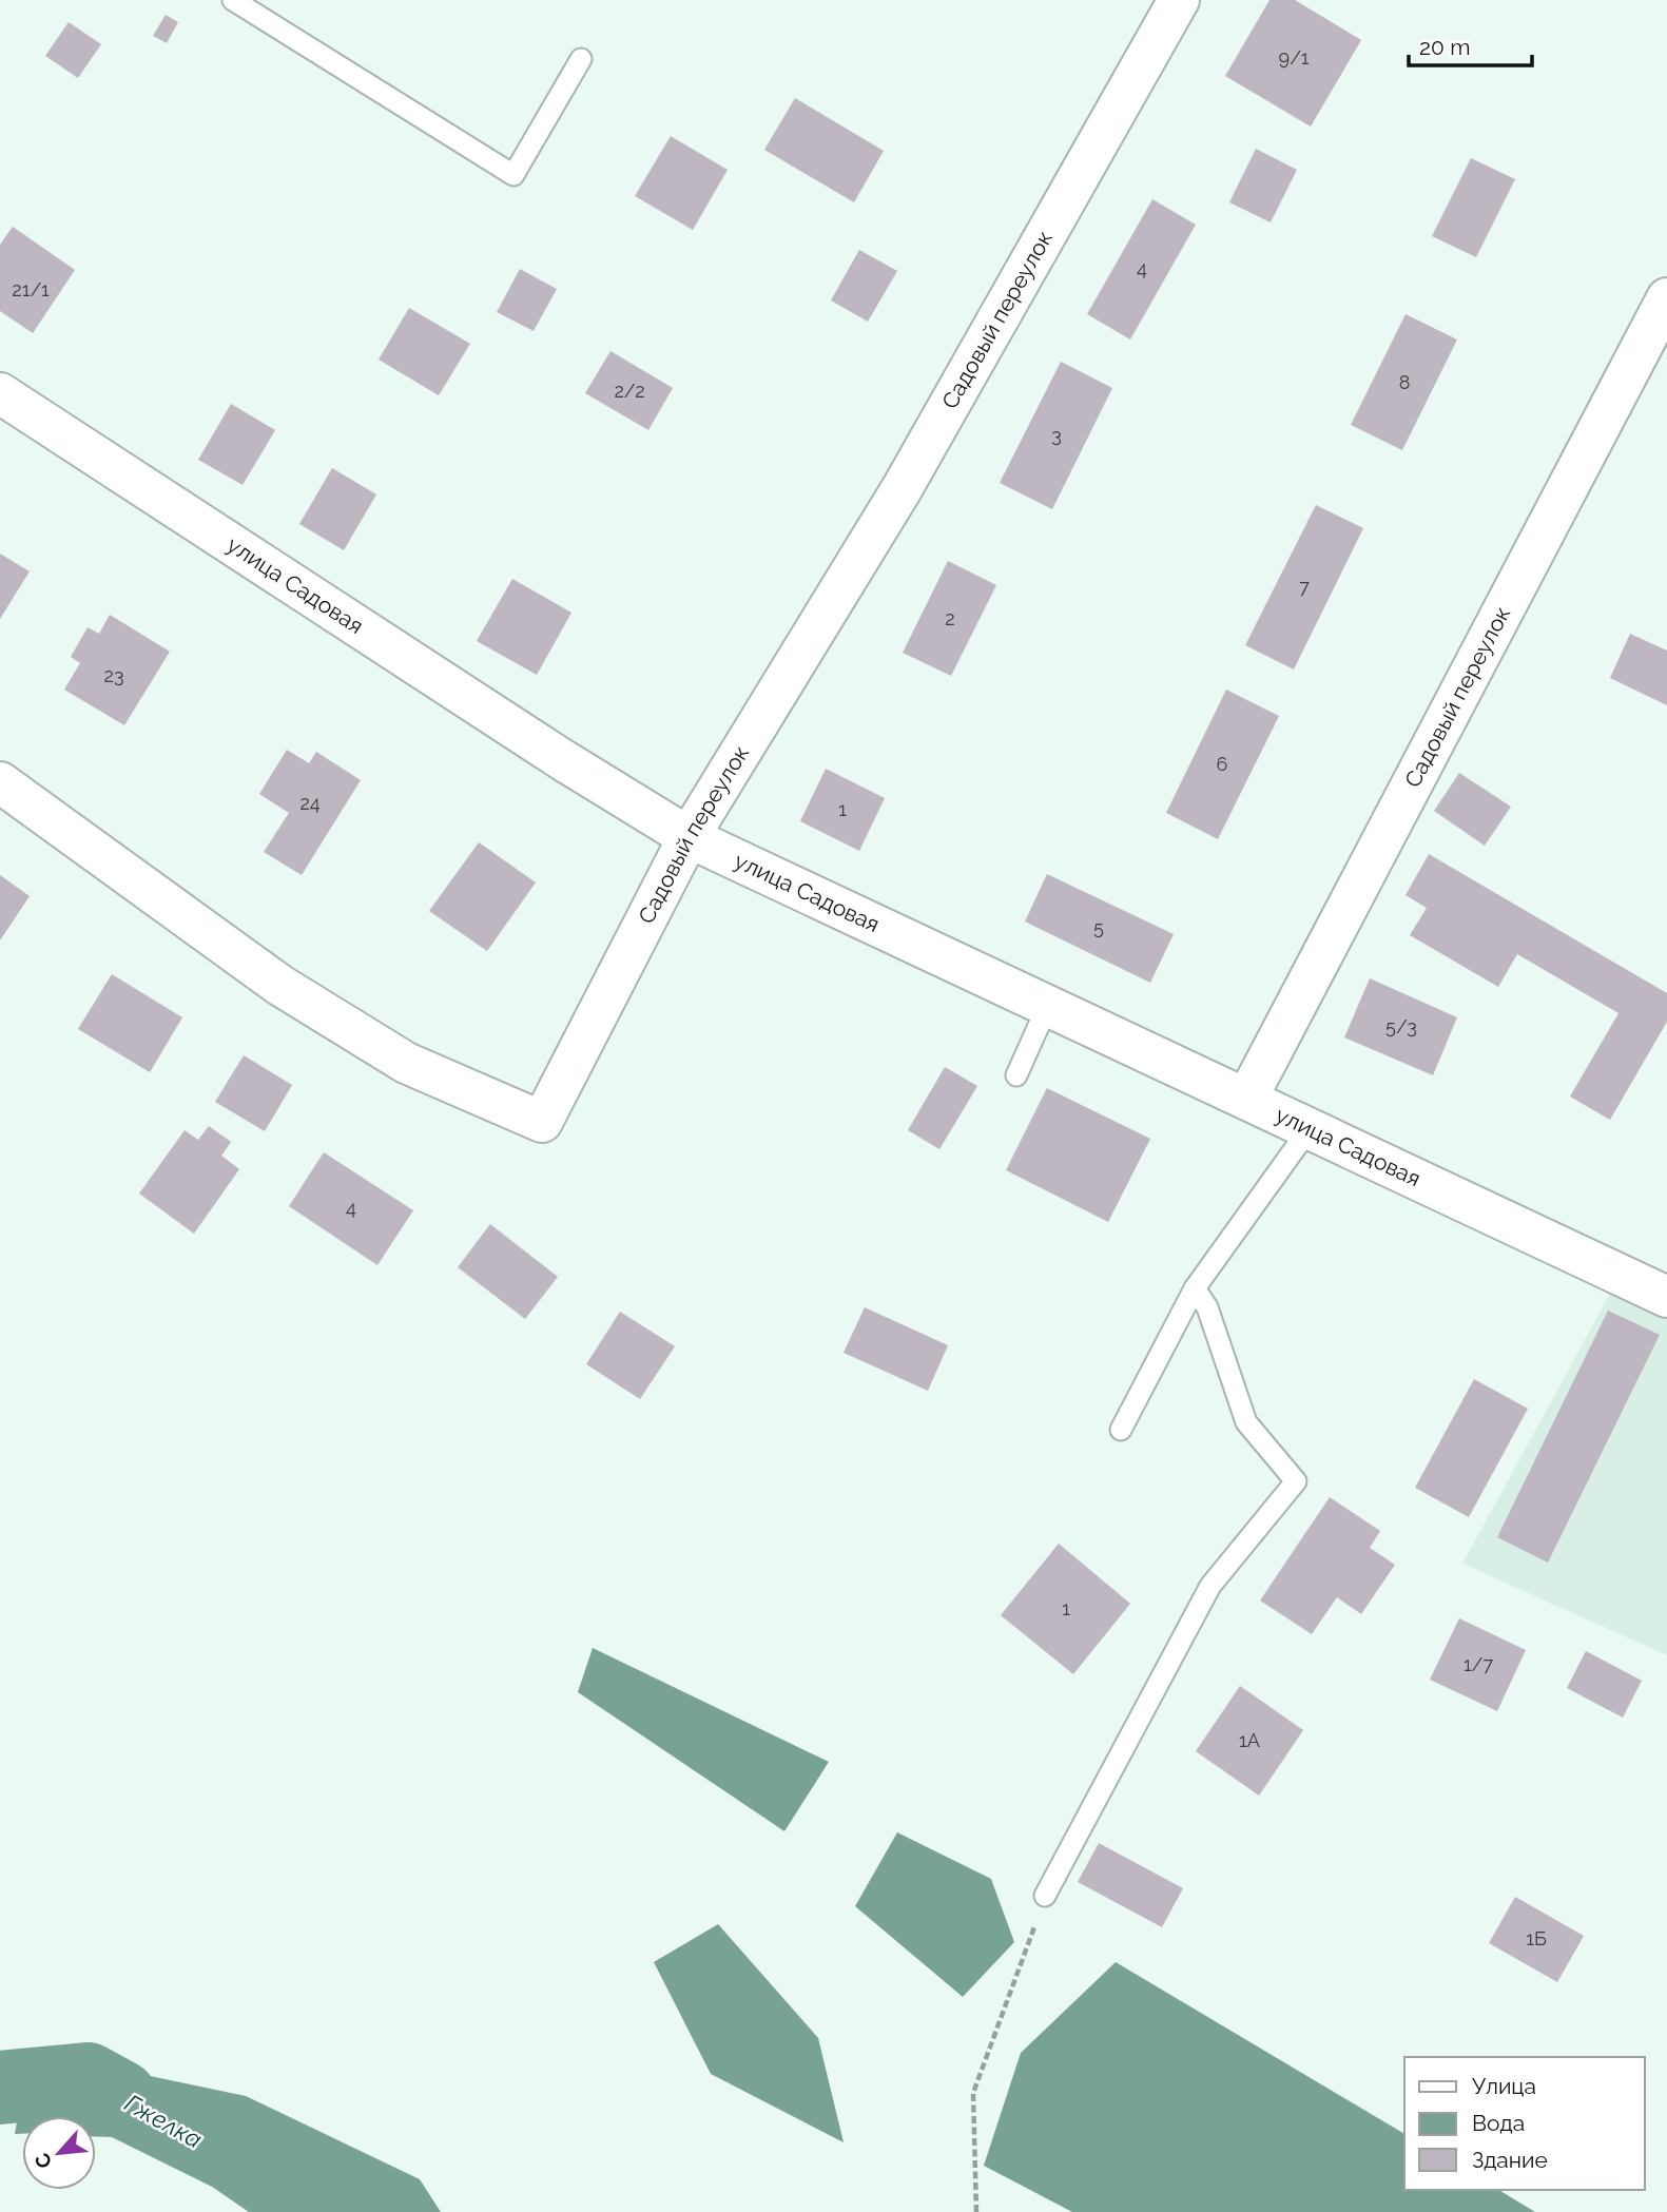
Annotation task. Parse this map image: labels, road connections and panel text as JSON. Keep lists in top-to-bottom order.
{
  "streets": {
    "street": ["Садовый переулок", "улица Садовая"]
  },
  "crossings": [
    ["Садовый переулок", "улица Садовая"]
  ],
  "water": ["Гжелка"],
  "house_numbers": [
    "9/1",
    "4",
    "21/1",
    "8",
    "2/2",
    "3",
    "7",
    "2",
    "23",
    "6",
    "24",
    "1",
    "5",
    "5/3",
    "4",
    "1",
    "1/7",
    "1А",
    "1Б"
  ],
  "legend": ["Улица", "Вода", "Здание"],
  "scale_bar": "20 m",
  "north": "bottom left"
}
